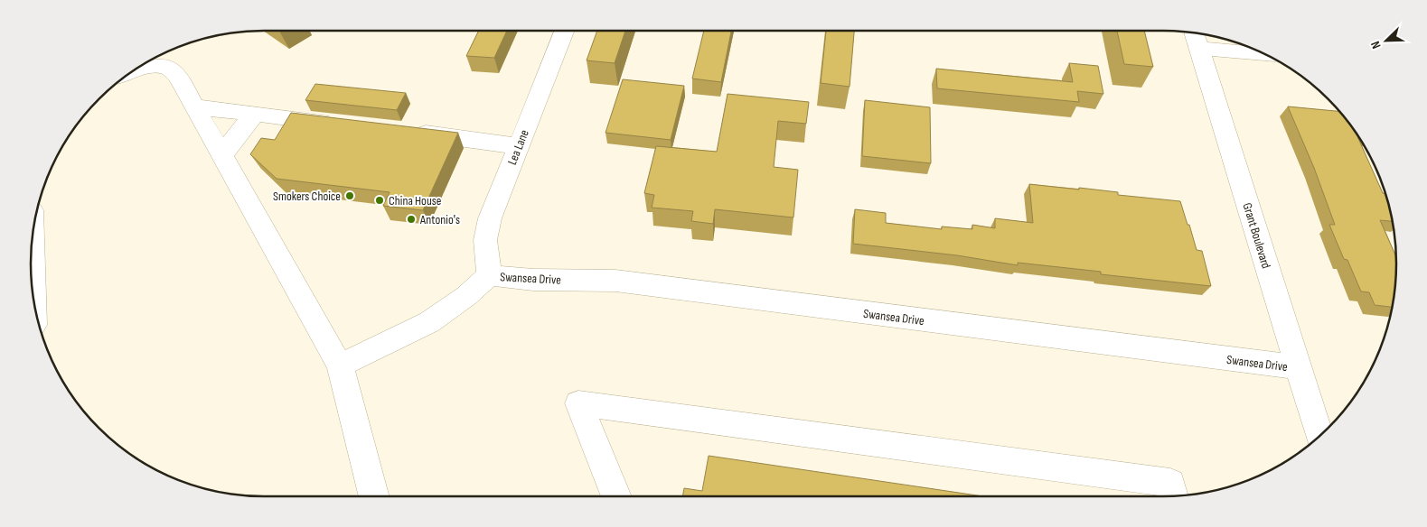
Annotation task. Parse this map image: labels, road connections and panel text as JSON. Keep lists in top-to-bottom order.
{
  "streets": {
    "street": ["Lea Lane", "Grant Boulevard", "Swansea Drive"]
  },
  "crossings": [
    ["Lea Lane", "Swansea Drive"],
    ["Grant Boulevard", "Swansea Drive"]
  ],
  "places": ["Smokers Choice", "China House", "Antonio's"],
  "north": "bottom left"
}
